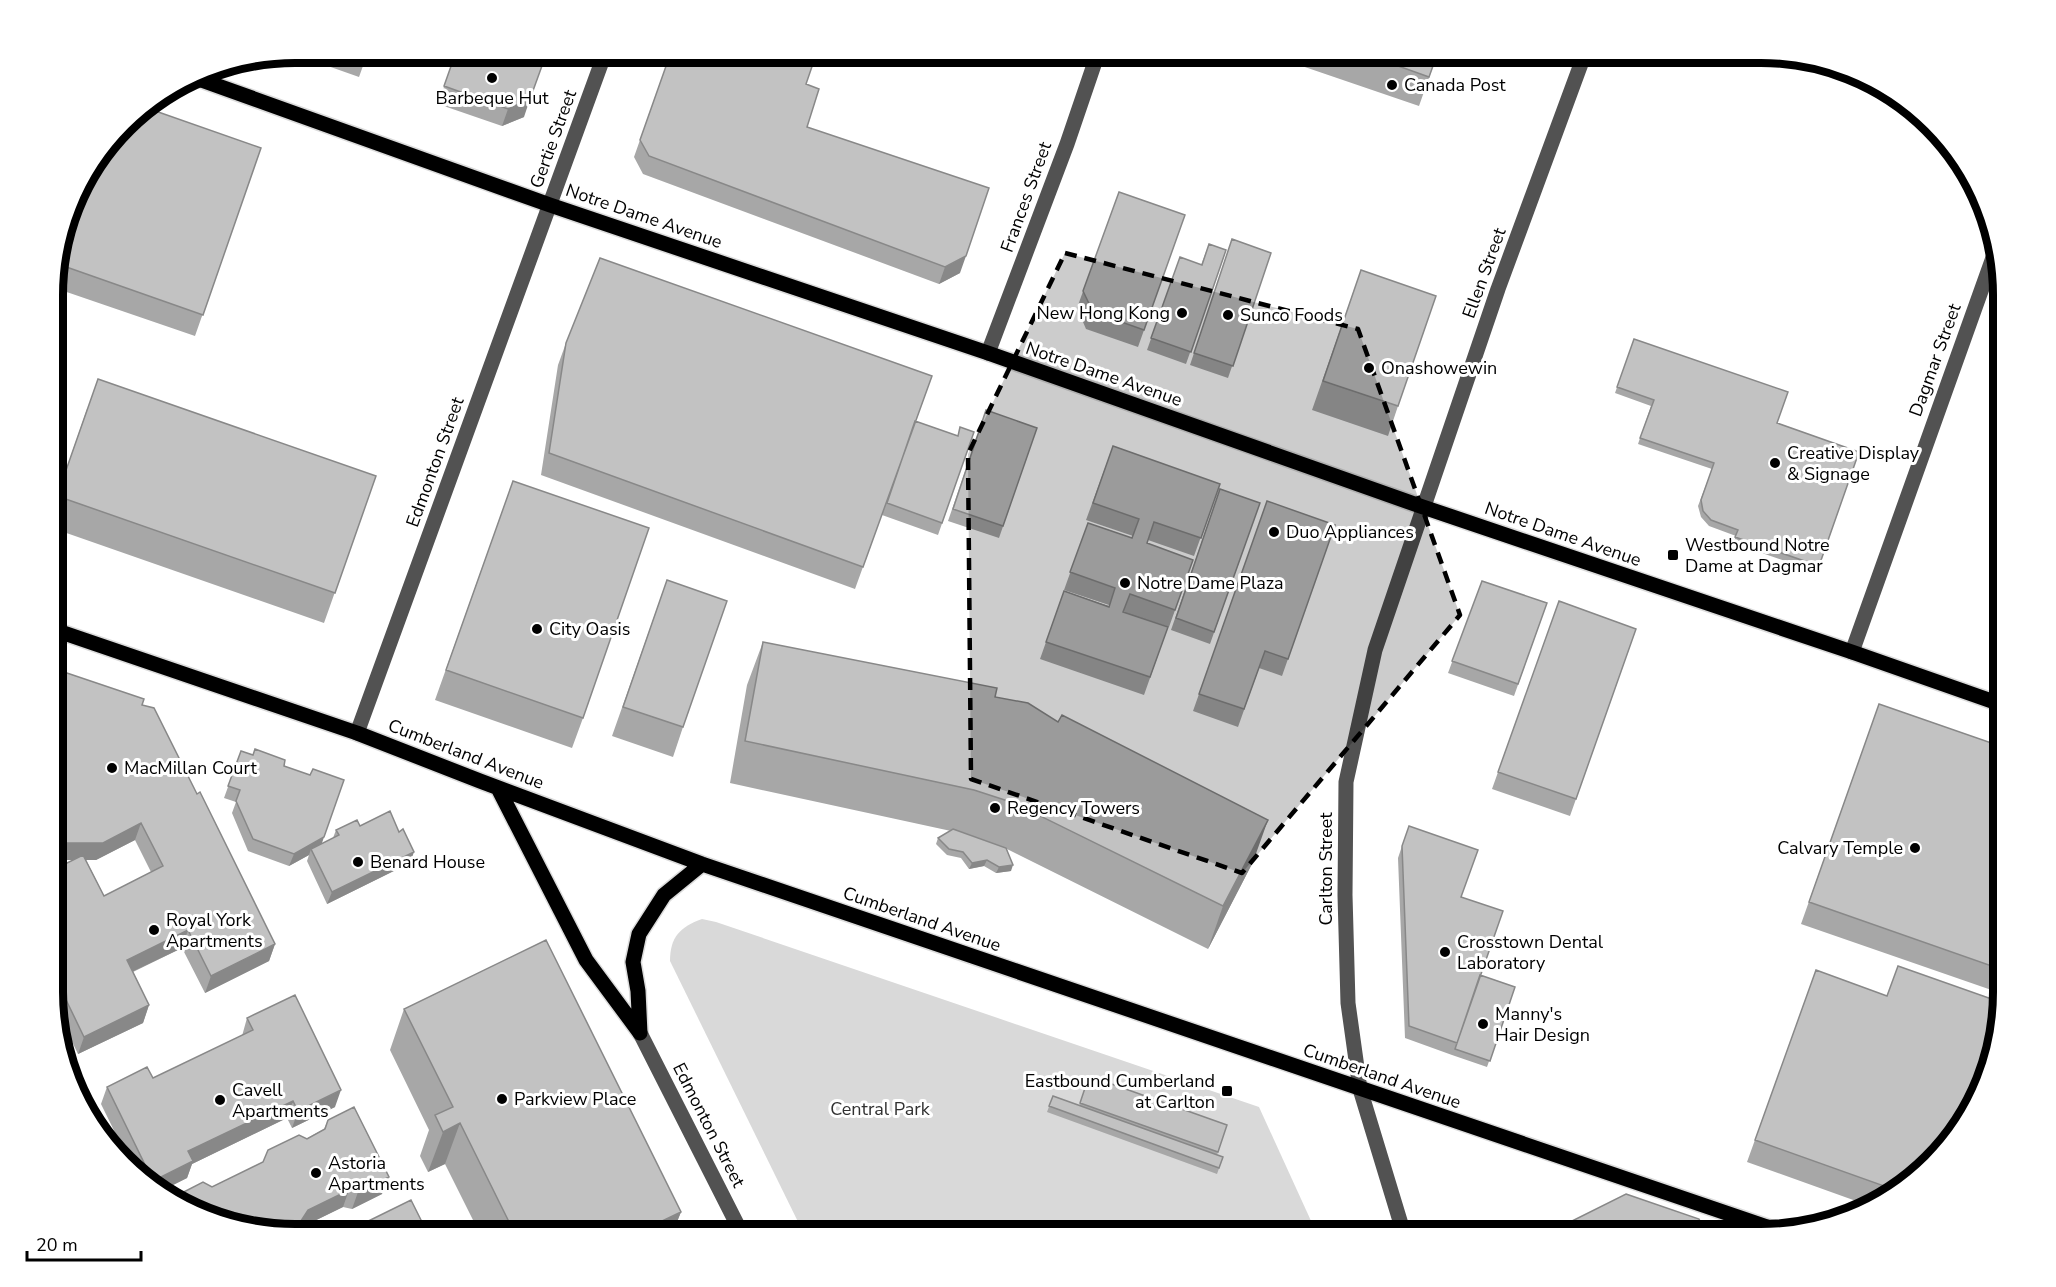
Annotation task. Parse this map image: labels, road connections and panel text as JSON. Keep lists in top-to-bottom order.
{
  "streets": {
    "main road": ["Notre Dame Avenue", "Cumberland Avenue"],
    "street": [
      "Gertie Street",
      "Frances Street",
      "Ellen Street",
      "Dagmar Street",
      "Edmonton Street",
      "Carlton Street"
    ]
  },
  "crossings": [
    ["Gertie Street", "Notre Dame Avenue"],
    ["Gertie Street", "Edmonton Street"],
    ["Frances Street", "Notre Dame Avenue"],
    ["Notre Dame Avenue", "Ellen Street"],
    ["Notre Dame Avenue", "Dagmar Street"],
    ["Notre Dame Avenue", "Edmonton Street"],
    ["Notre Dame Avenue", "Carlton Street"],
    ["Ellen Street", "Carlton Street"],
    ["Edmonton Street", "Cumberland Avenue"],
    ["Cumberland Avenue", "Carlton Street"]
  ],
  "parks": ["Central Park"],
  "places": {
    "other": [
      "Barbeque Hut",
      "Canada Post",
      "New Hong Kong",
      "Sunco Foods",
      "Onashowewin",
      "Creative Display & Signage",
      "Duo Appliances",
      "Notre Dame Plaza",
      "City Oasis",
      "MacMillan Court",
      "Regency Towers",
      "Calvary Temple",
      "Benard House",
      "Royal York Apartments",
      "Crosstown Dental Laboratory",
      "Manny's Hair Design",
      "Parkview Place",
      "Cavell Apartments",
      "Astoria Apartments"
    ],
    "transit": ["Westbound Notre Dame at Dagmar", "Eastbound Cumberland at Carlton"]
  },
  "scale_bar": "20 m"
}
